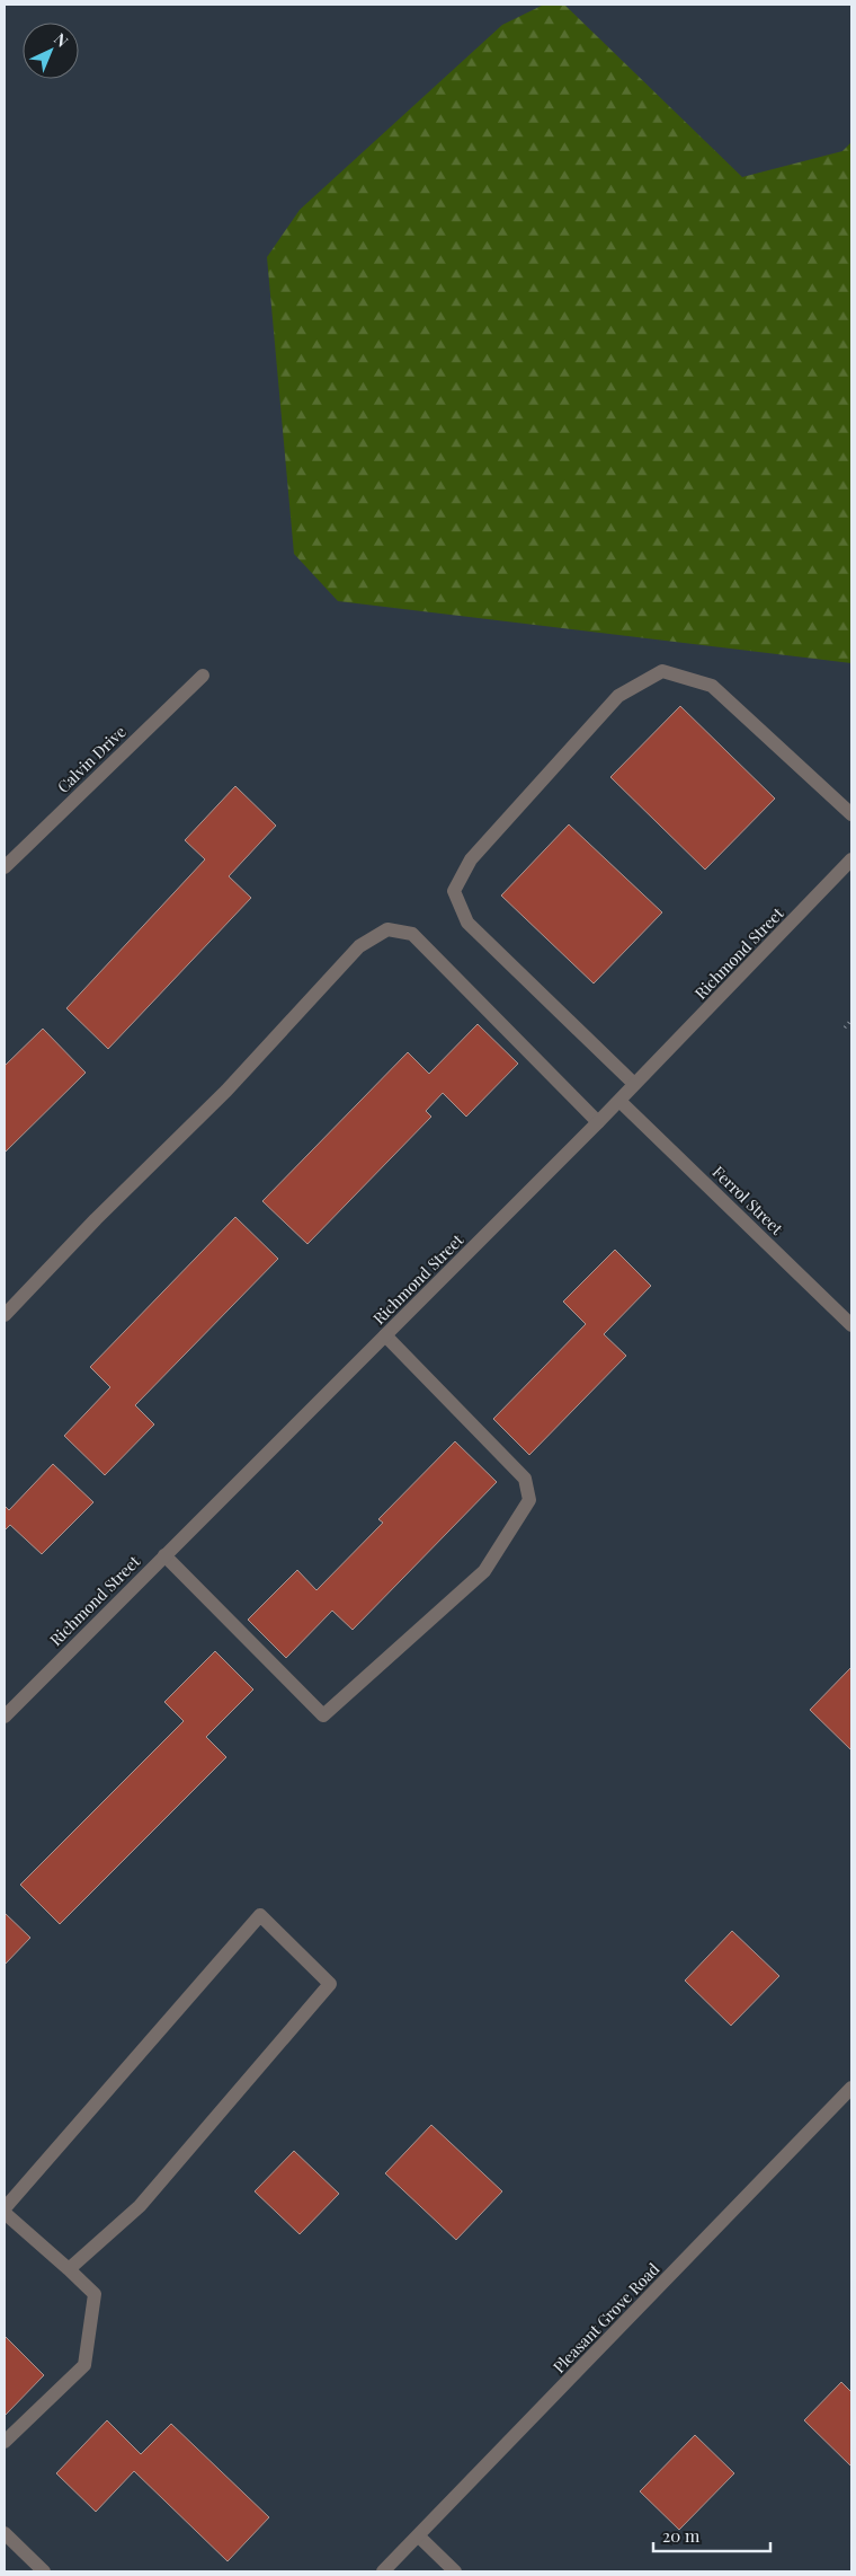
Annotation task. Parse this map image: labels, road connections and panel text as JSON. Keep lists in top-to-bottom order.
{
  "streets": {
    "street": [
      "Calvin Drive",
      "Richmond Street",
      "Ferrol Street",
      "Pleasant Grove Road"
    ]
  },
  "crossings": [
    ["Richmond Street", "Ferrol Street"]
  ],
  "scale_bar": "20 m",
  "north": "top right"
}
